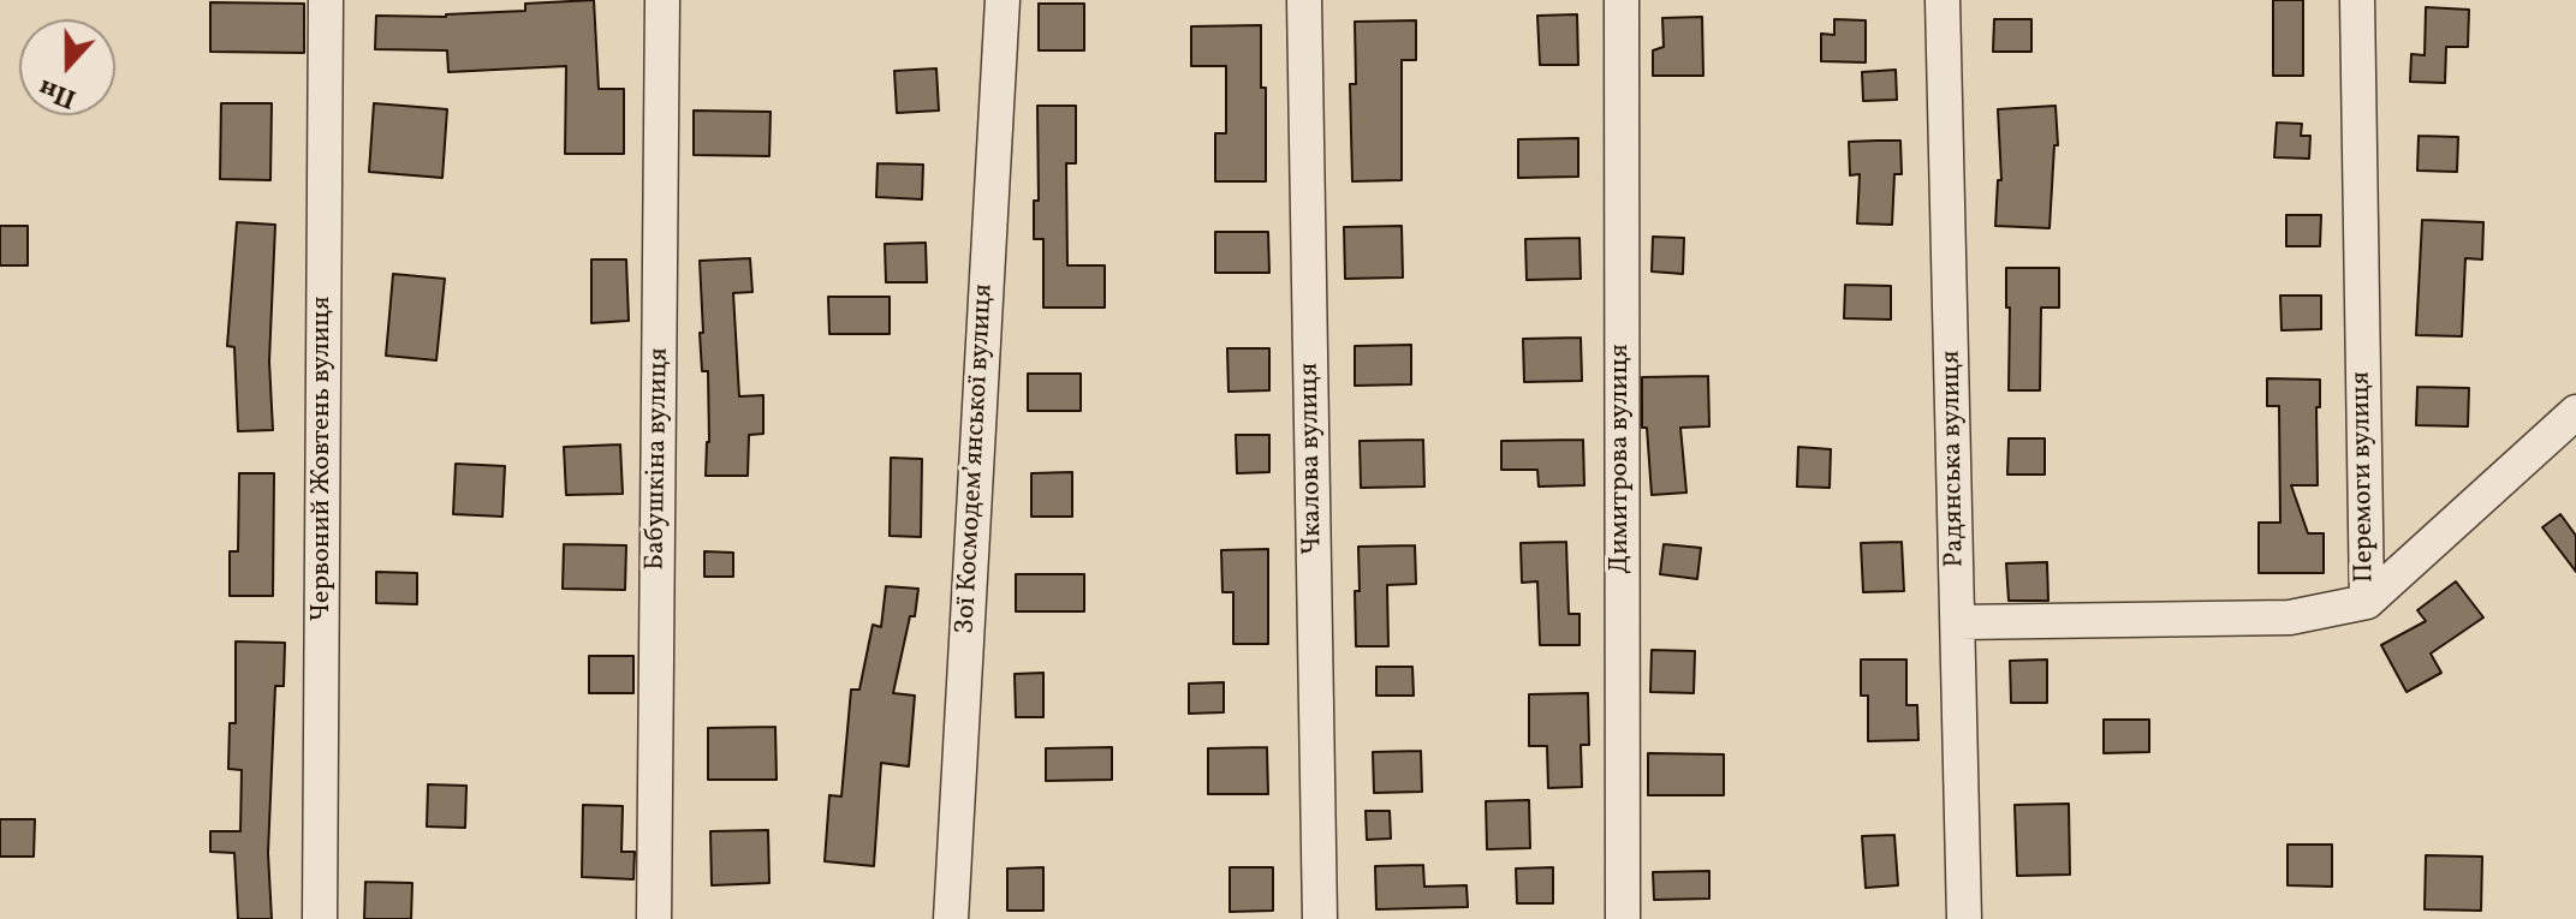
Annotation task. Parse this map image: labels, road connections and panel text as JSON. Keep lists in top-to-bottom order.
{
  "streets": {
    "street": [
      "Червоний Жовтень вулиця",
      "Бабушкіна вулиця",
      "Зої Космодем’янської вулиця",
      "Чкалова вулиця",
      "Димитрова вулиця",
      "Радянська вулиця",
      "Перемоги вулиця"
    ]
  },
  "crossings": [
    ["Радянська вулиця", "Перемоги вулиця"]
  ],
  "north": "bottom"
}
